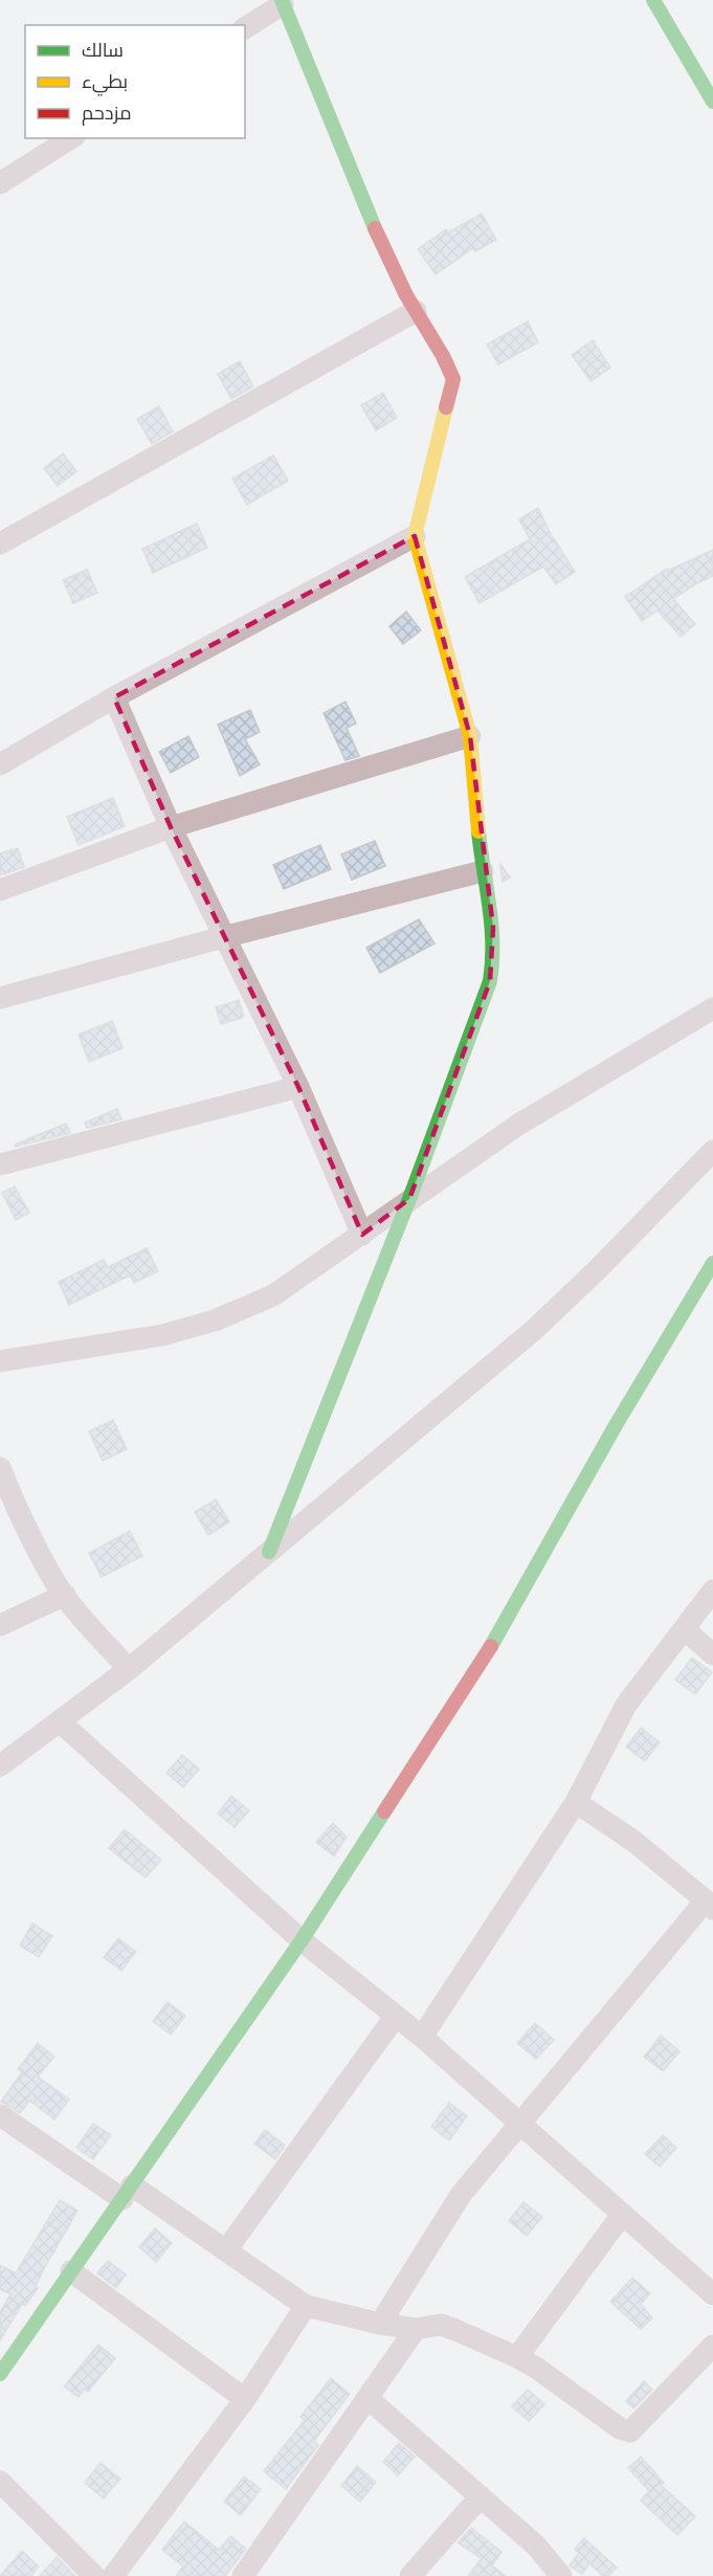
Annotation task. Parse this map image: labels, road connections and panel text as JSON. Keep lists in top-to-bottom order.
{
  "legend": ["سالك", "بطيء", "مزدحم"]
}
